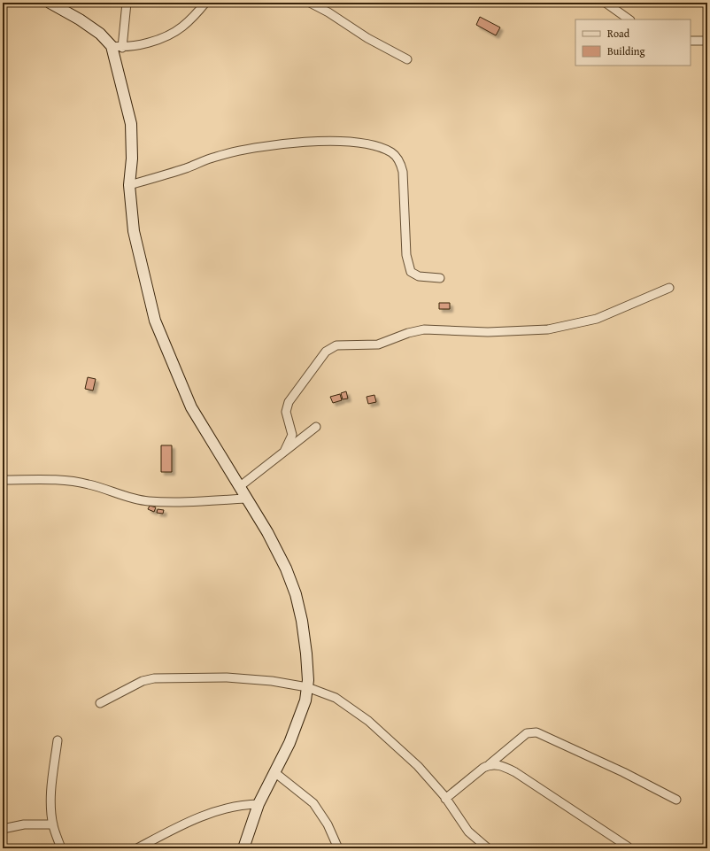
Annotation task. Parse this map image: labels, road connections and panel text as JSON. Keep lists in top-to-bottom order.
{
  "legend": ["Road", "Building"]
}
